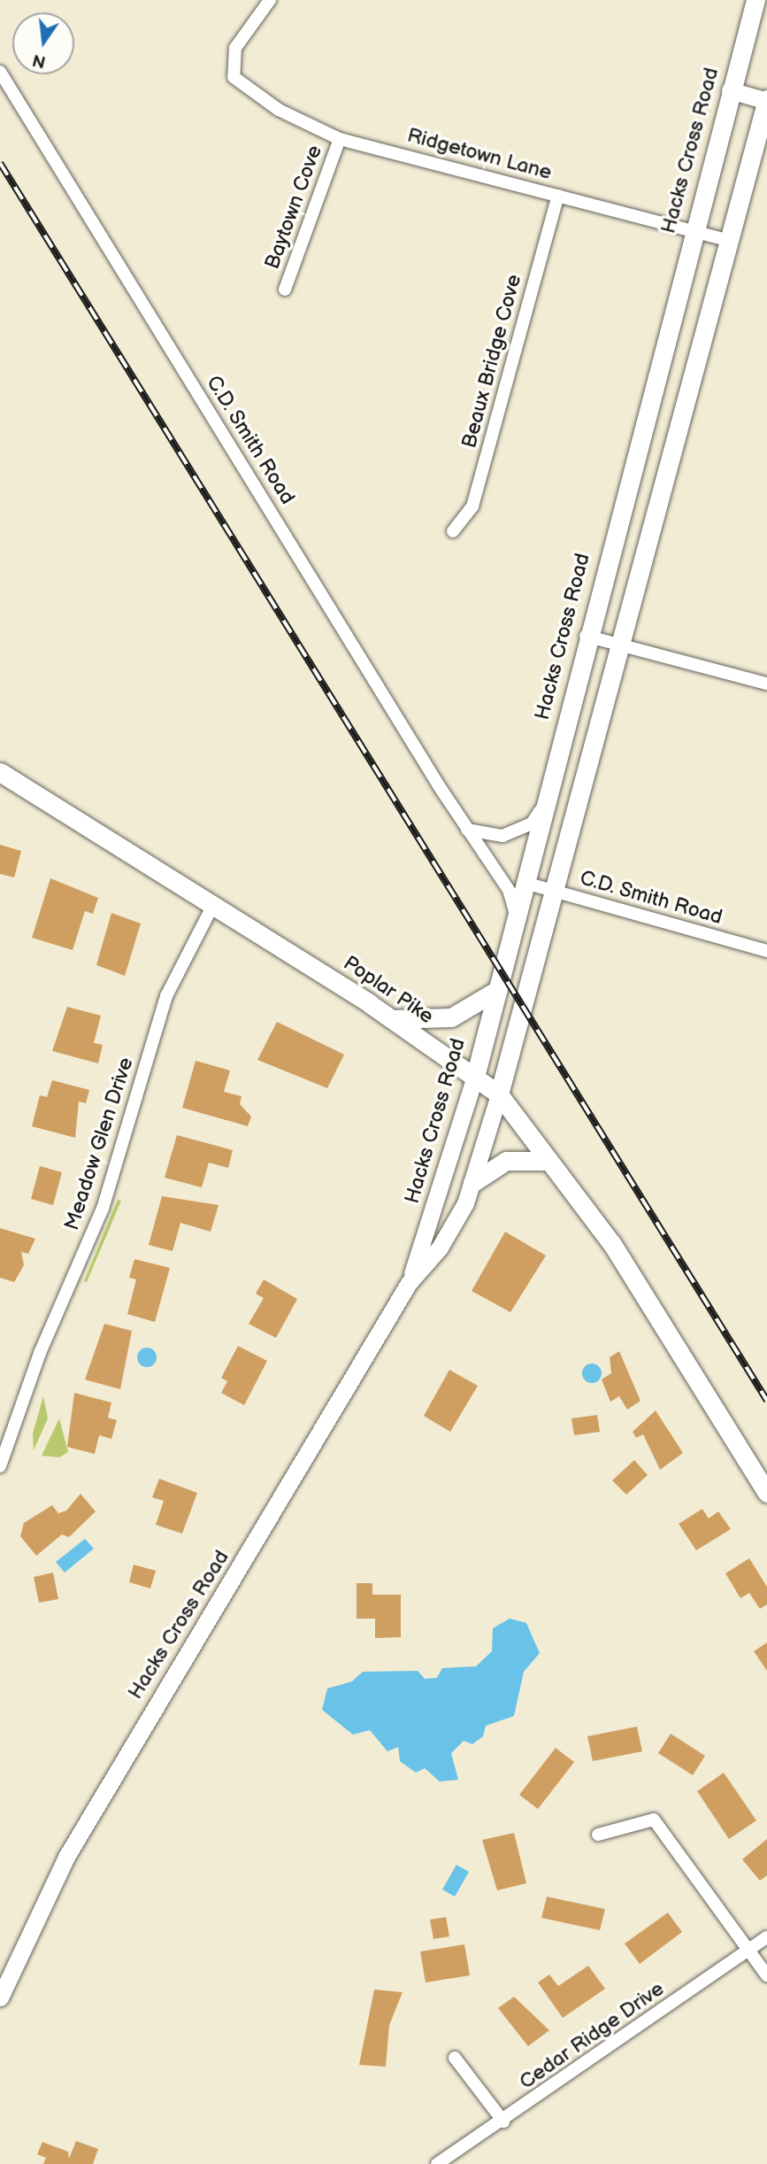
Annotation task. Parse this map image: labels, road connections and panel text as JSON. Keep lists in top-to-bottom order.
{
  "streets": {
    "main road": ["Hacks Cross Road", "Poplar Pike"],
    "street": [
      "Ridgetown Lane",
      "Baytown Cove",
      "Beaux Bridge Cove",
      "C.D. Smith Road",
      "Meadow Glen Drive",
      "Cedar Ridge Drive"
    ]
  },
  "crossings": [
    ["Hacks Cross Road", "Ridgetown Lane"],
    ["Hacks Cross Road", "C.D. Smith Road"],
    ["Hacks Cross Road", "Poplar Pike"],
    ["Ridgetown Lane", "Baytown Cove"],
    ["Ridgetown Lane", "Beaux Bridge Cove"],
    ["Poplar Pike", "Meadow Glen Drive"]
  ],
  "north": "bottom"
}
